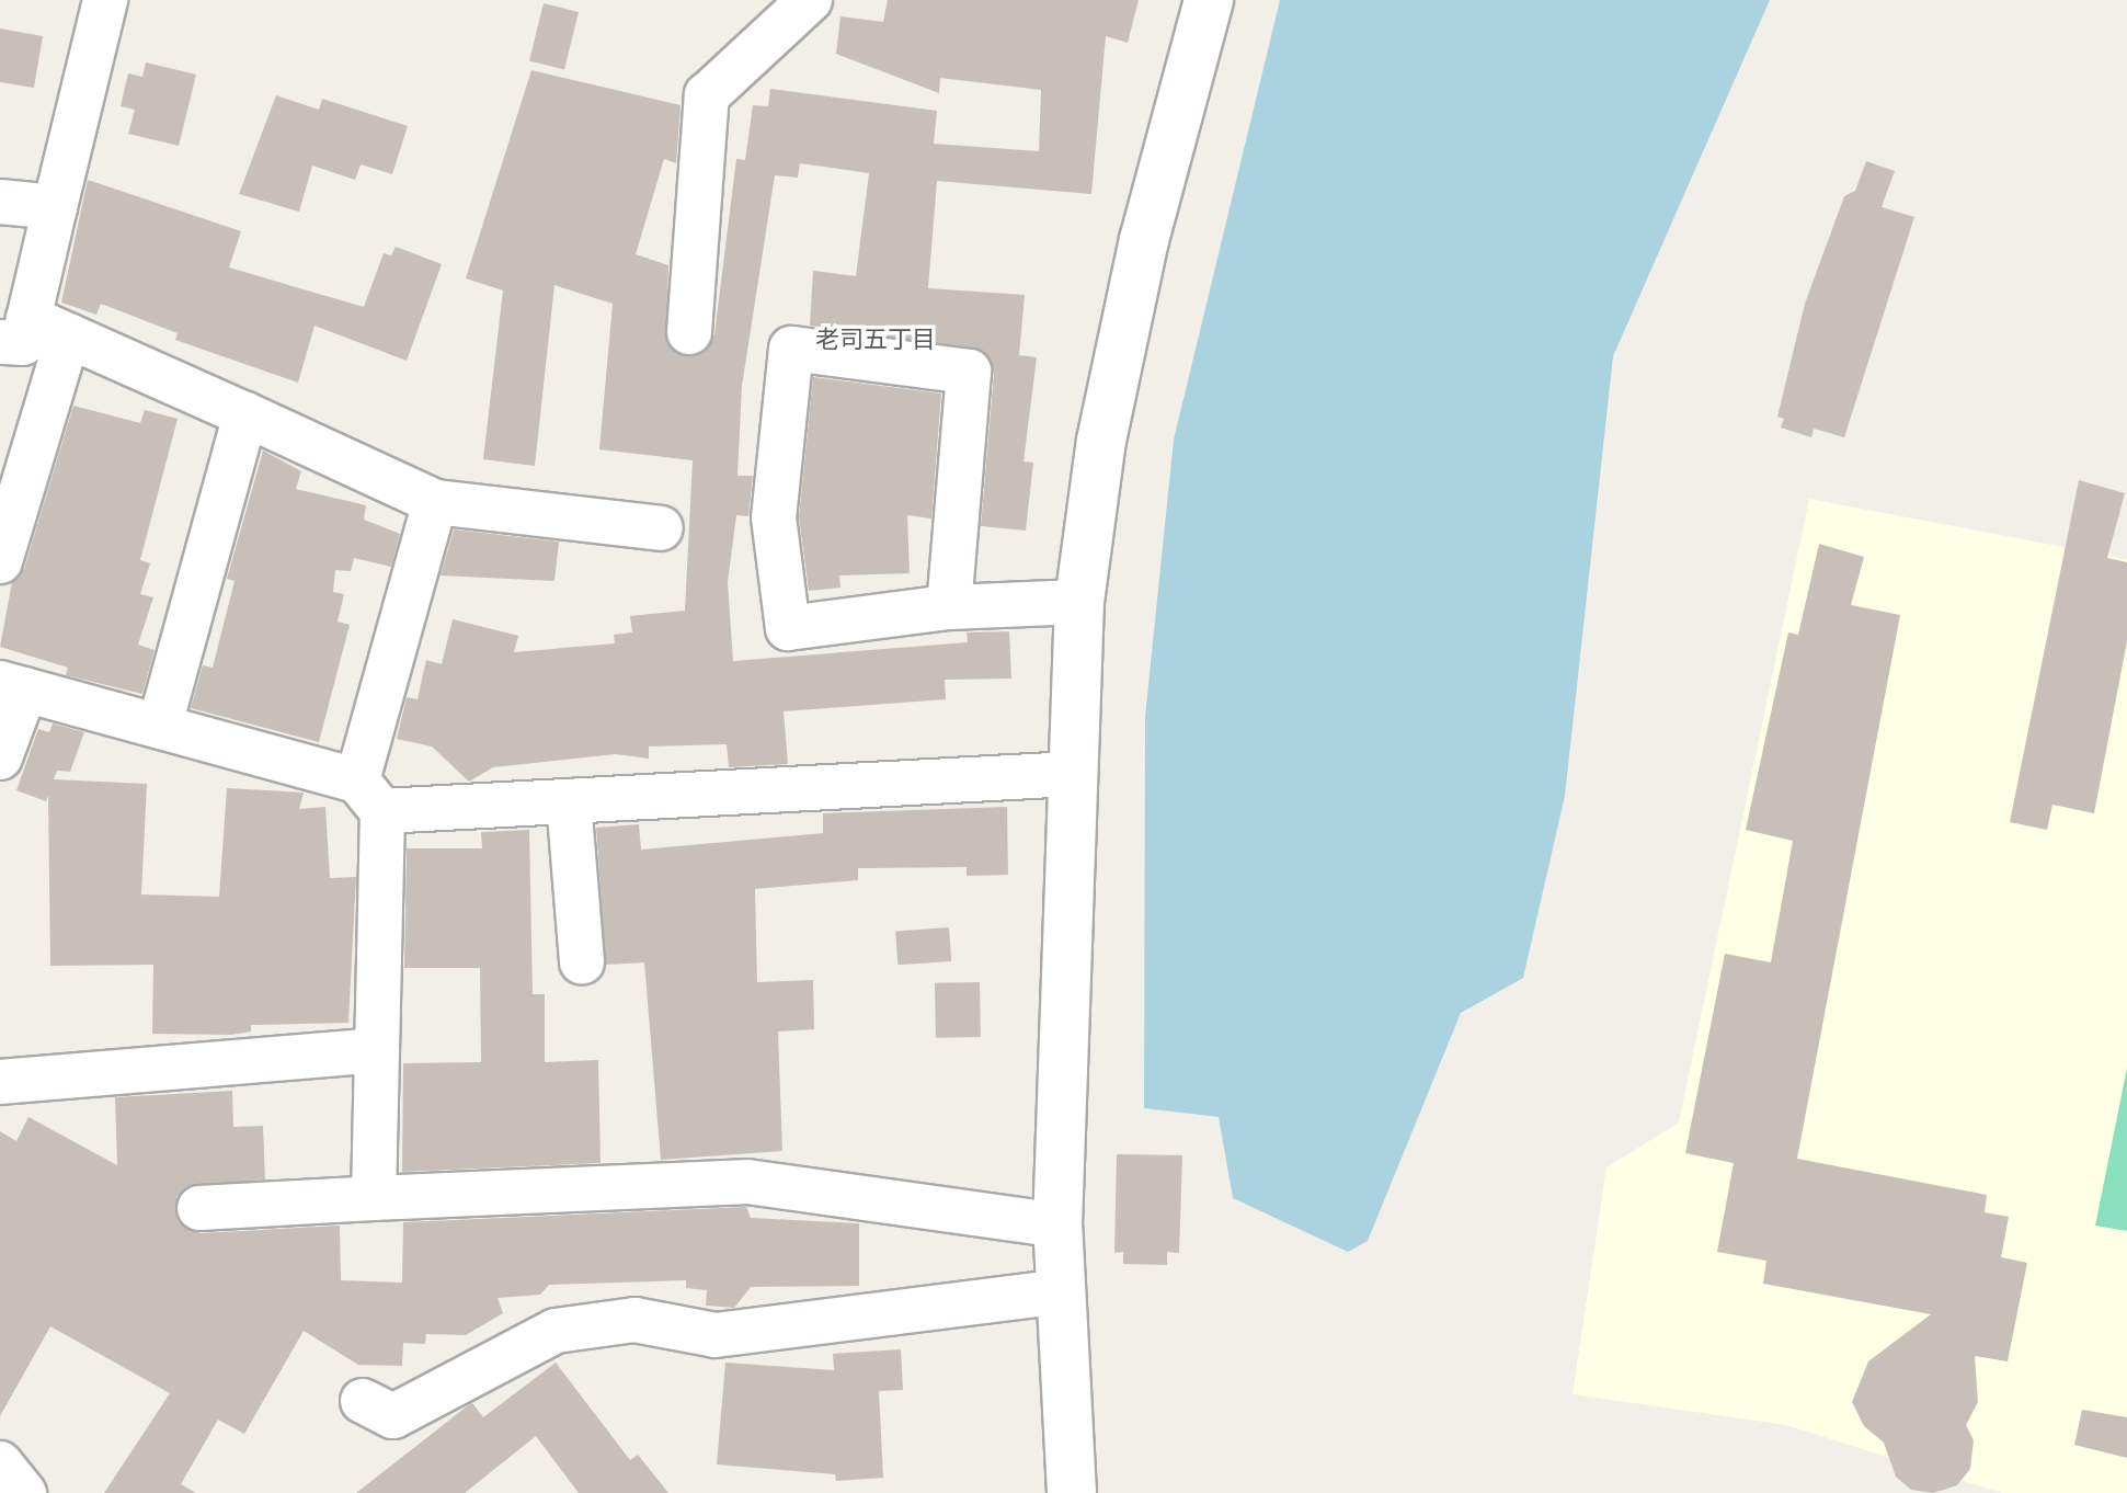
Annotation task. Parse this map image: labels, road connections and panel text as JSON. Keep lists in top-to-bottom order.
{
  "districts": ["老司五丁目"]
}
